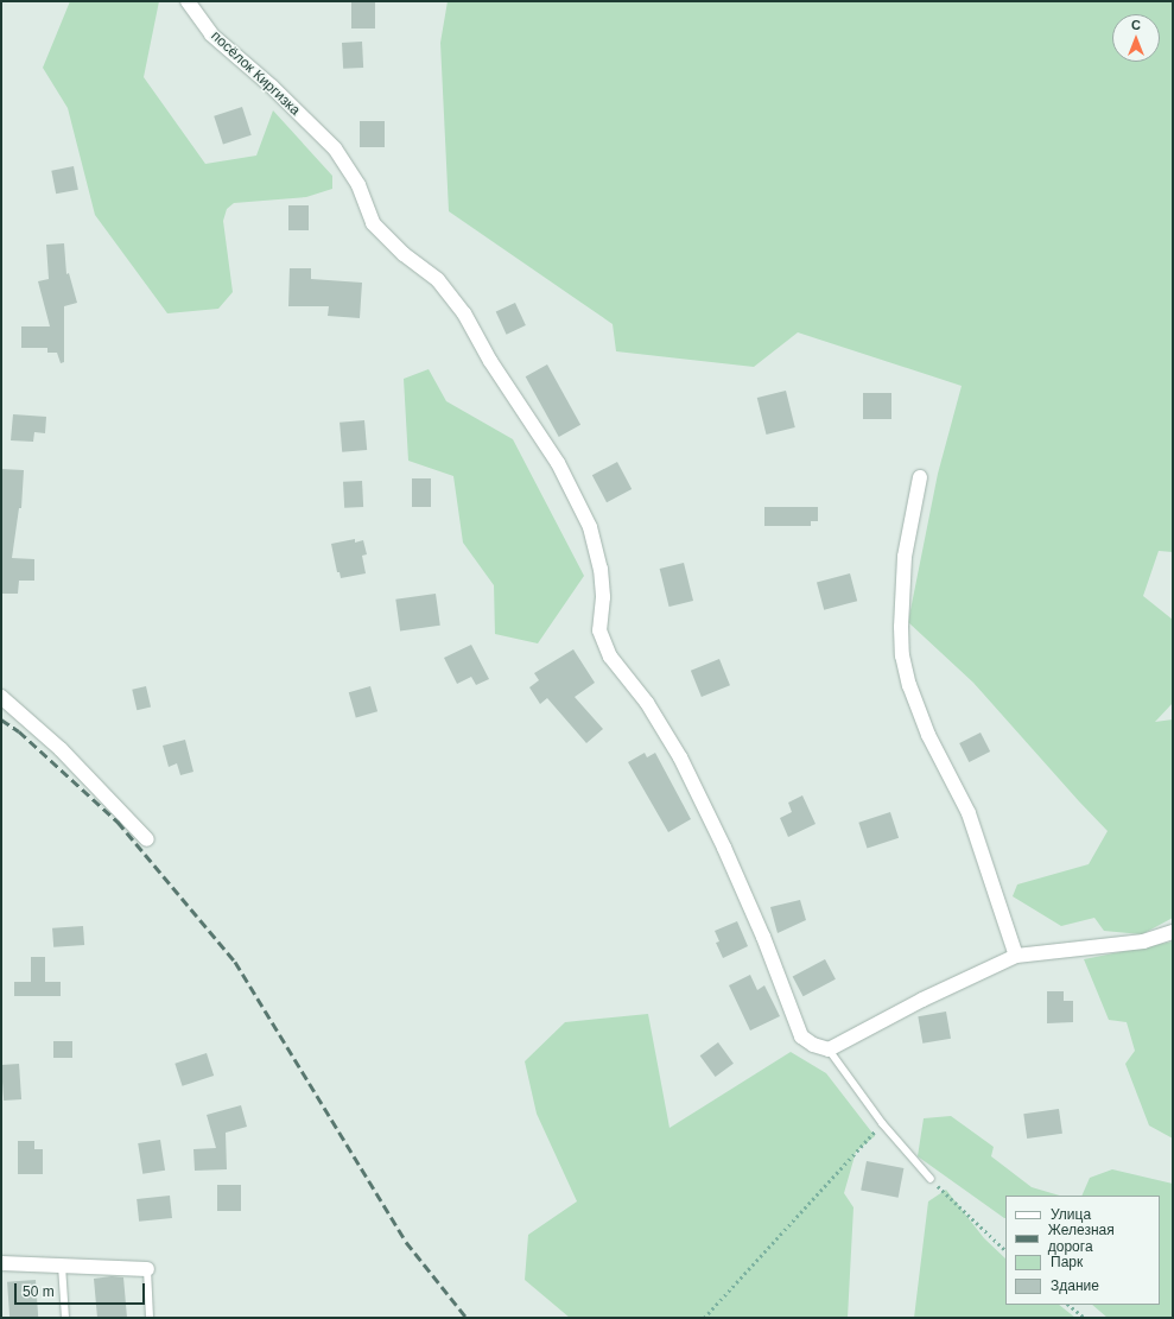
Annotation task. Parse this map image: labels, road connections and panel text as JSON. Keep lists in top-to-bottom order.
{
  "streets": {
    "street": ["посёлок Киргизка"]
  },
  "legend": [
    "Улица",
    "Железная дорога",
    "Парк",
    "Здание"
  ],
  "scale_bar": "50 m",
  "north": "top"
}
